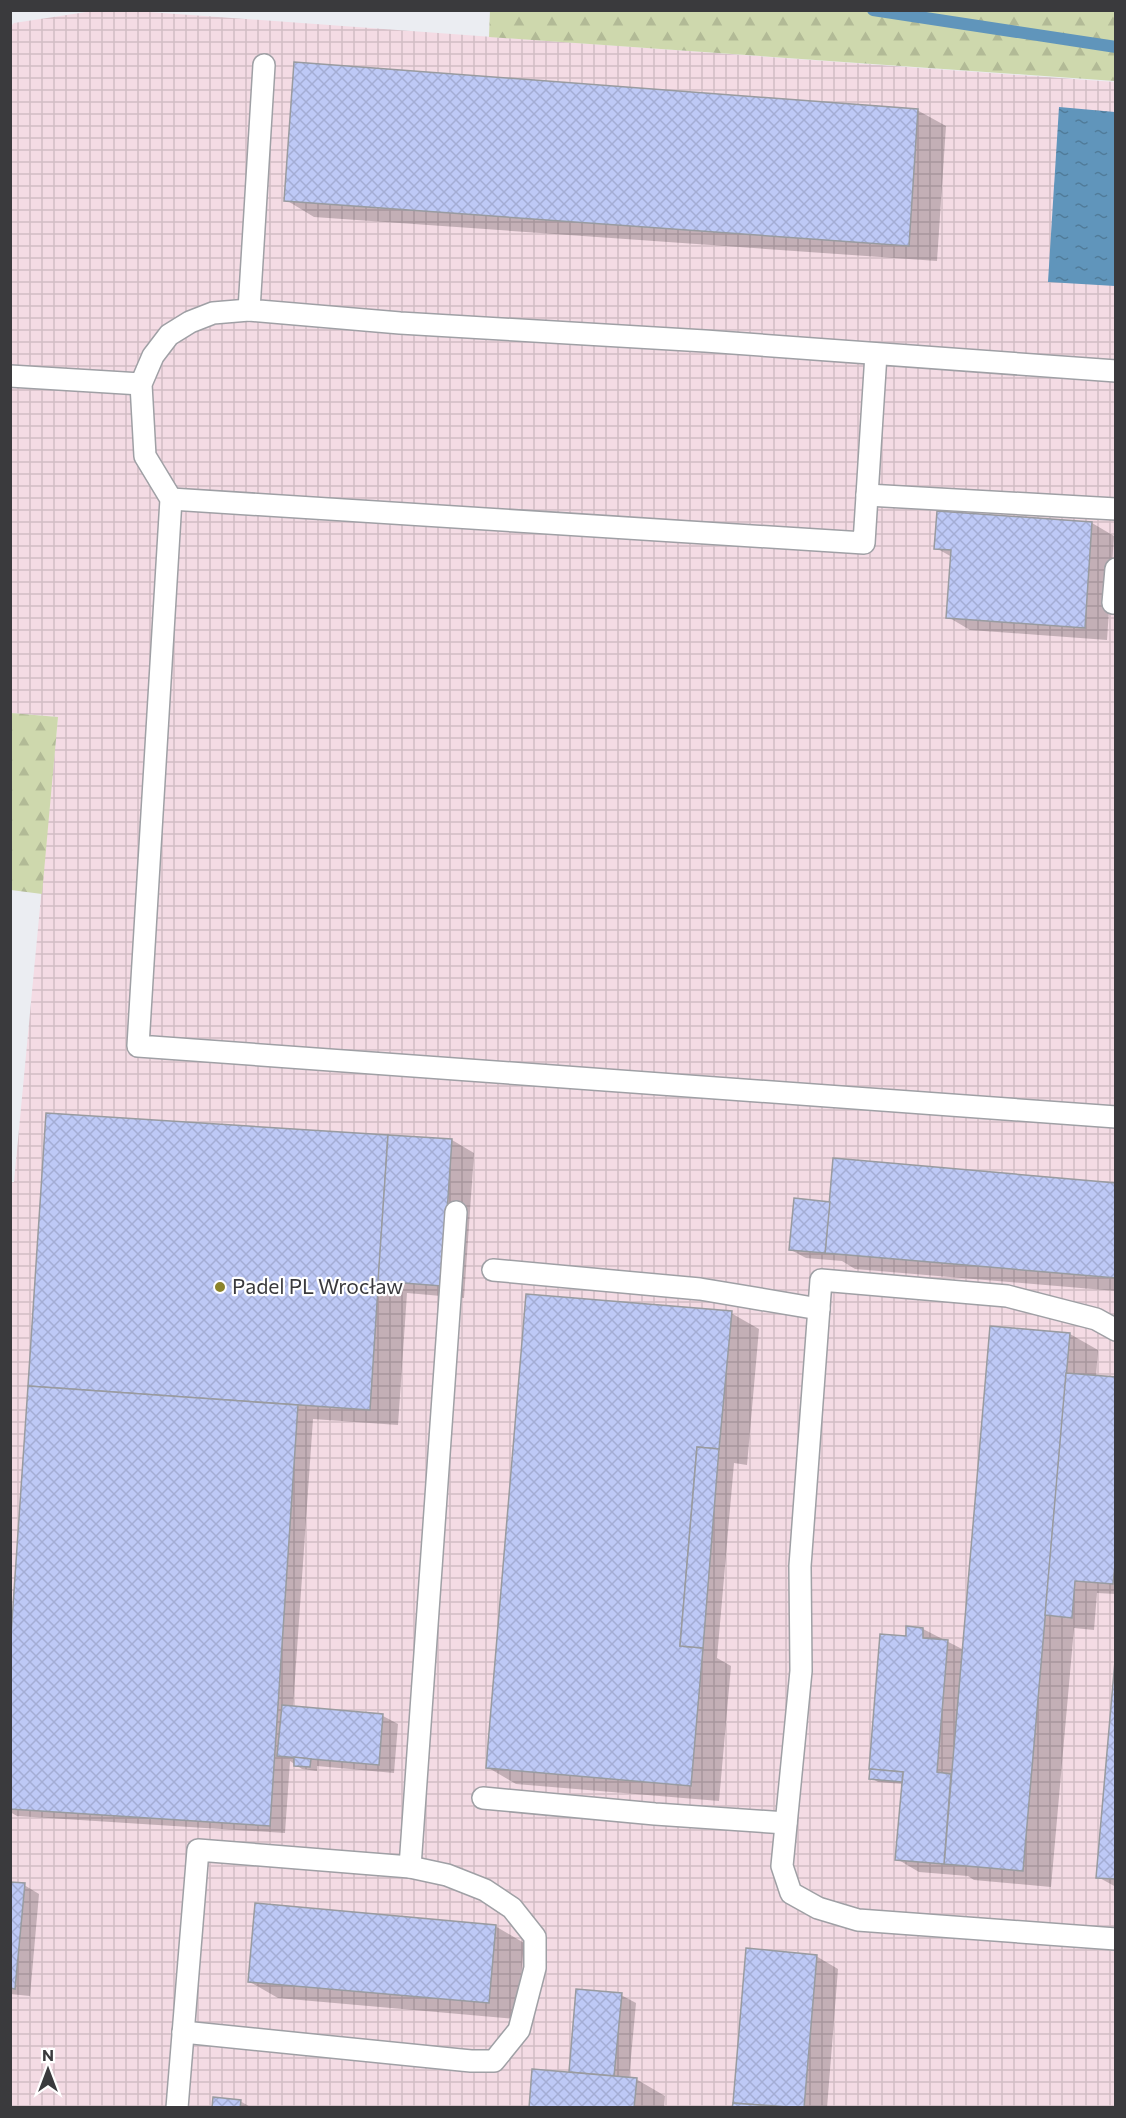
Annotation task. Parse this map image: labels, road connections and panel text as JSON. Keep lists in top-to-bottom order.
{
  "places": ["Padel PL Wrocław"],
  "north": "top"
}
